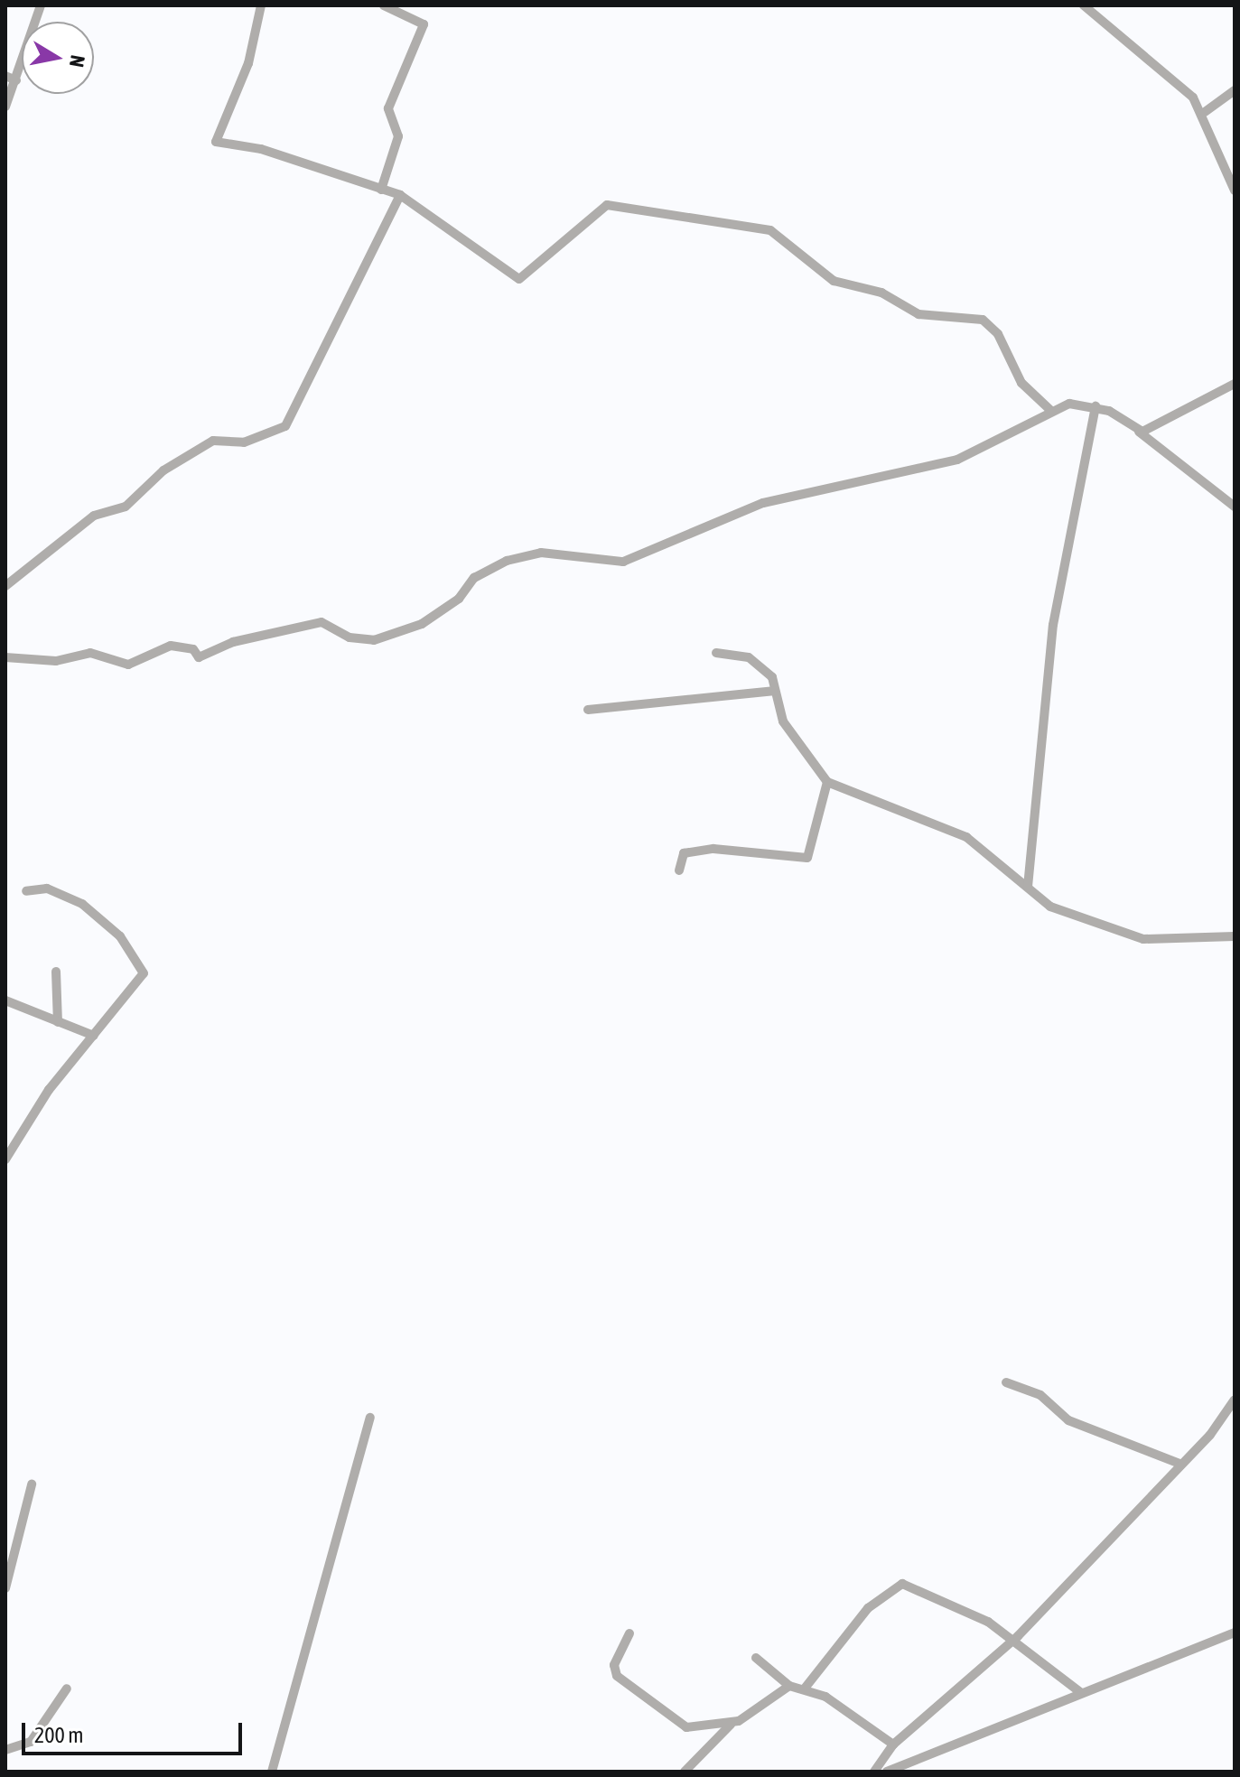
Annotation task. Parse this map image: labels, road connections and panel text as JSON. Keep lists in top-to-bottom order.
{
  "scale_bar": "200 m",
  "north": "right"
}
